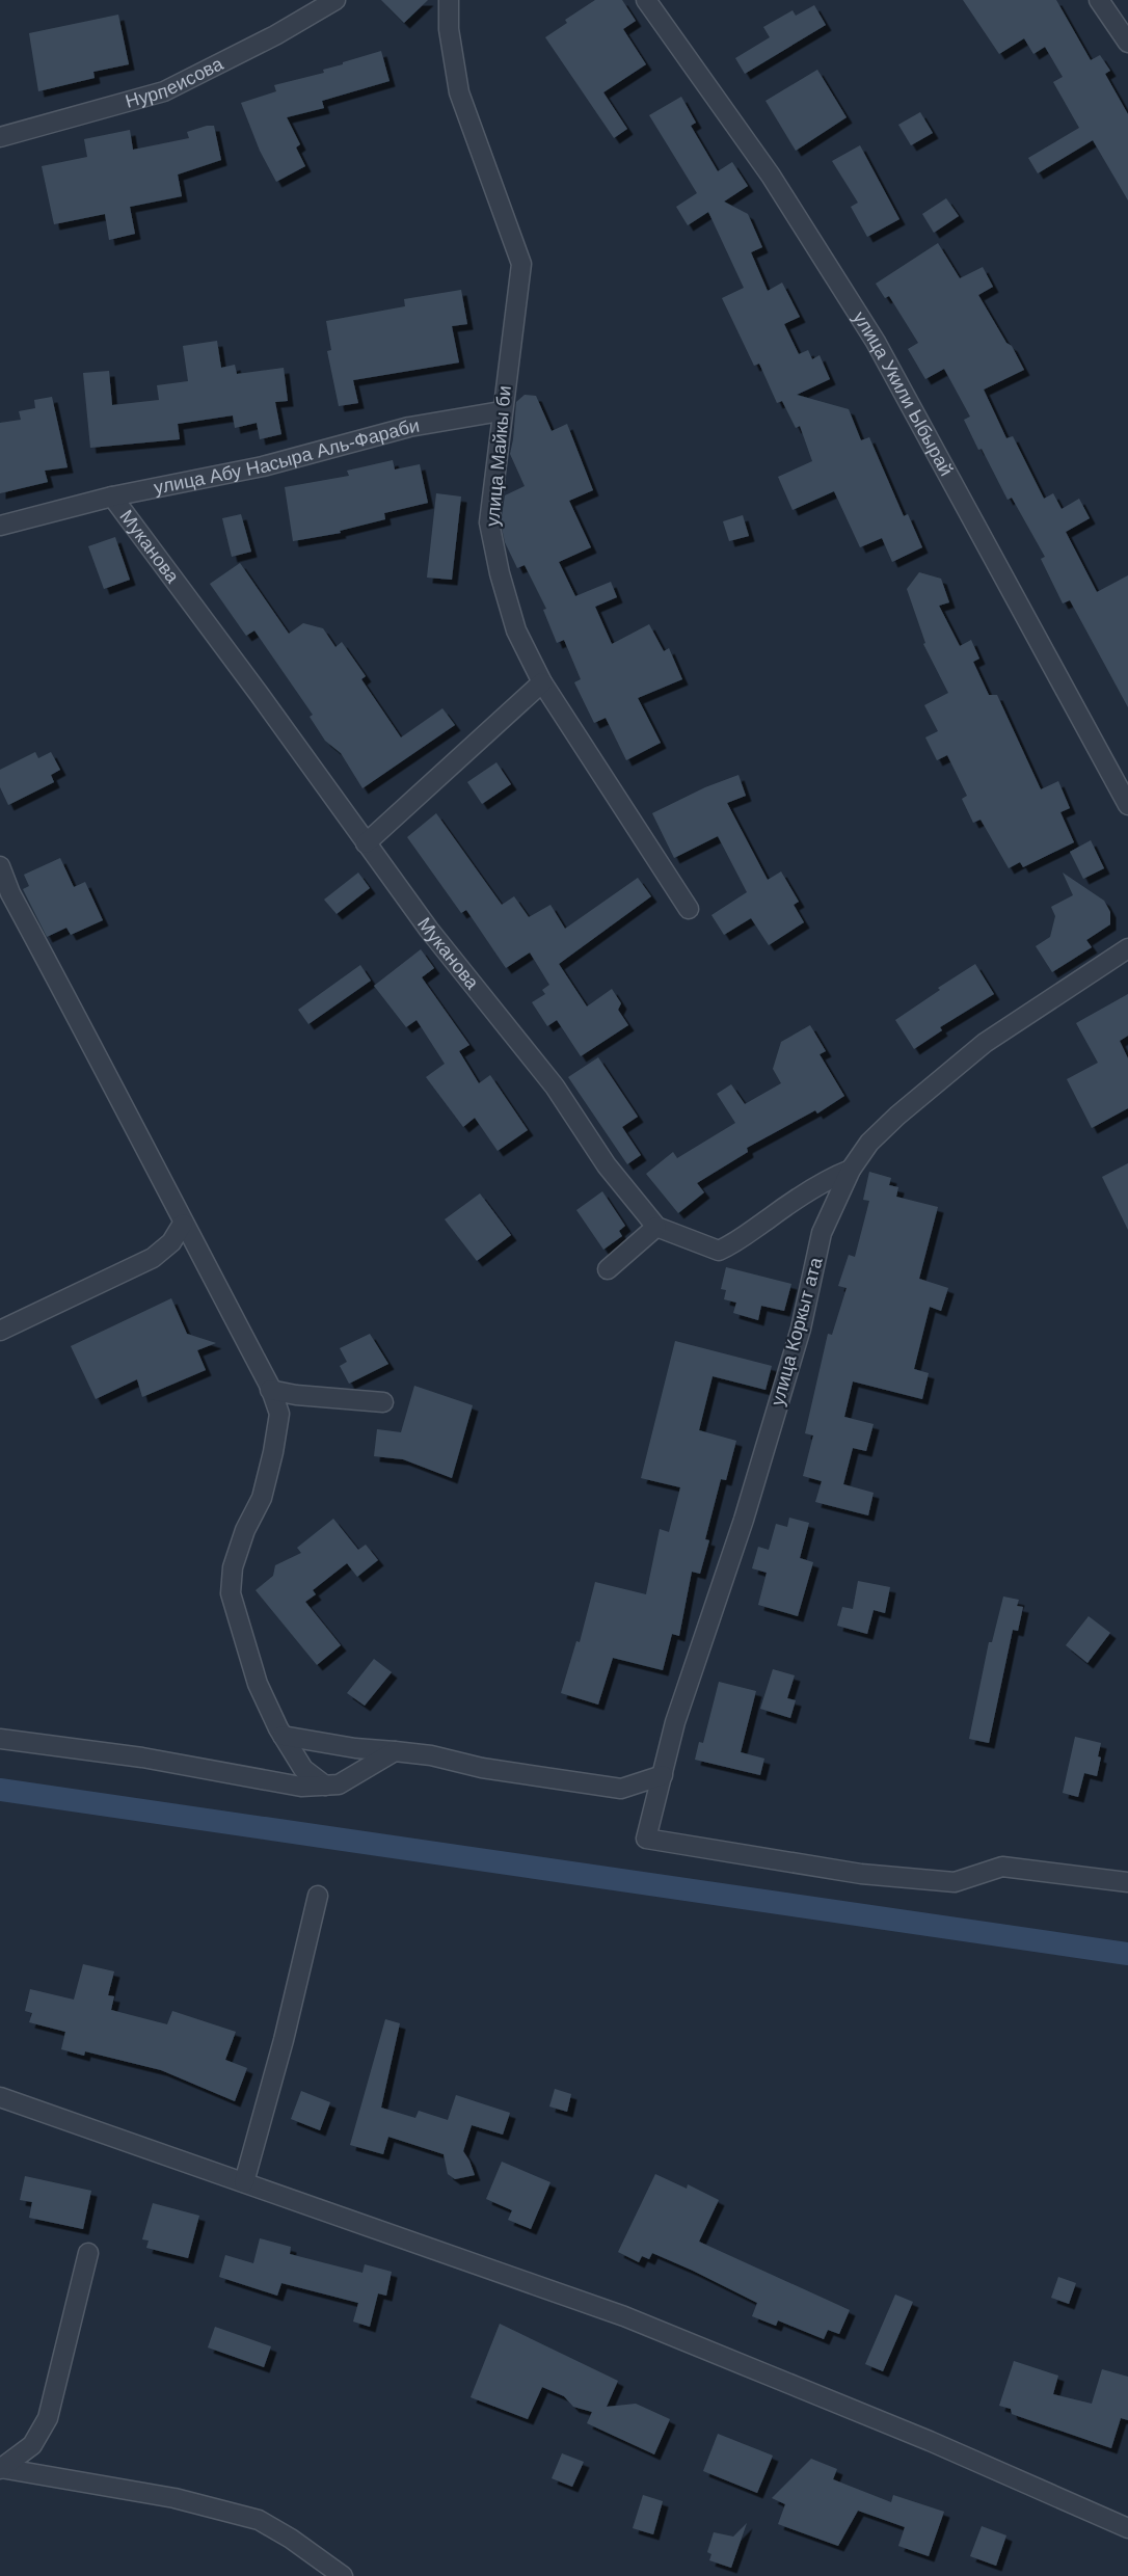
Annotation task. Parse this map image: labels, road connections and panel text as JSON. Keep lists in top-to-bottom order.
{
  "streets": {
    "street": [
      "Нурпеисова",
      "улица Укили Ыбырай",
      "улица Майкы би",
      "улица Абу Насыра Аль-Фараби",
      "Муканова",
      "улица Коркыт ата"
    ]
  },
  "crossings": [
    ["улица Майкы би", "улица Абу Насыра Аль-Фараби"],
    ["улица Абу Насыра Аль-Фараби", "Муканова"],
    ["Муканова", "улица Коркыт ата"]
  ]
}
